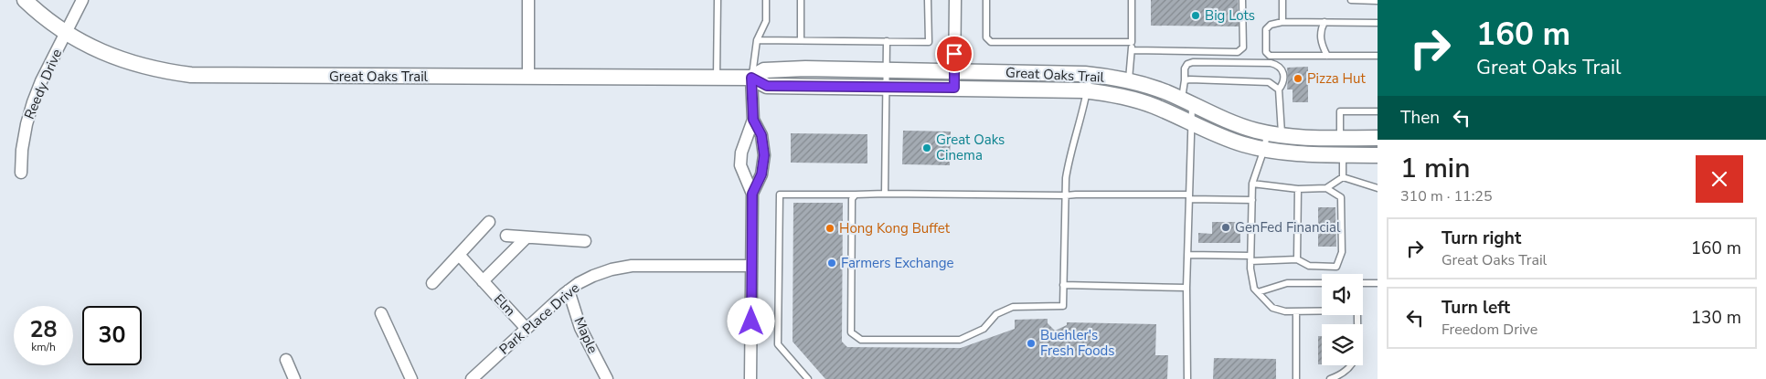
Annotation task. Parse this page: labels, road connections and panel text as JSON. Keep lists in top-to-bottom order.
{
  "streets": {
    "street": [
      "Great Oaks Trail",
      "Reedy Drive",
      "Elm",
      "Park Place Drive",
      "Maple"
    ]
  },
  "crossings": [
    ["Great Oaks Trail", "Reedy Drive"],
    ["Elm", "Park Place Drive"],
    ["Park Place Drive", "Maple"]
  ],
  "places": [
    "Big Lots",
    "Pizza Hut",
    "Great Oaks Cinema",
    "GenFed Financial",
    "Hong Kong Buffet",
    "Farmers Exchange",
    "Buehler's Fresh Foods"
  ],
  "page": {
    "turn": ["160 m", "Great Oaks Trail"],
    "then": "Then",
    "heading": ["1 min", "310 m · 11:25"],
    "list": [
      {
        "name": "Turn right",
        "note": "Great Oaks Trail",
        "value": "160 m"
      },
      {
        "name": "Turn left",
        "note": "Freedom Drive",
        "value": "130 m"
      }
    ],
    "speed": "28 km/h",
    "limit": "30"
  }
}
